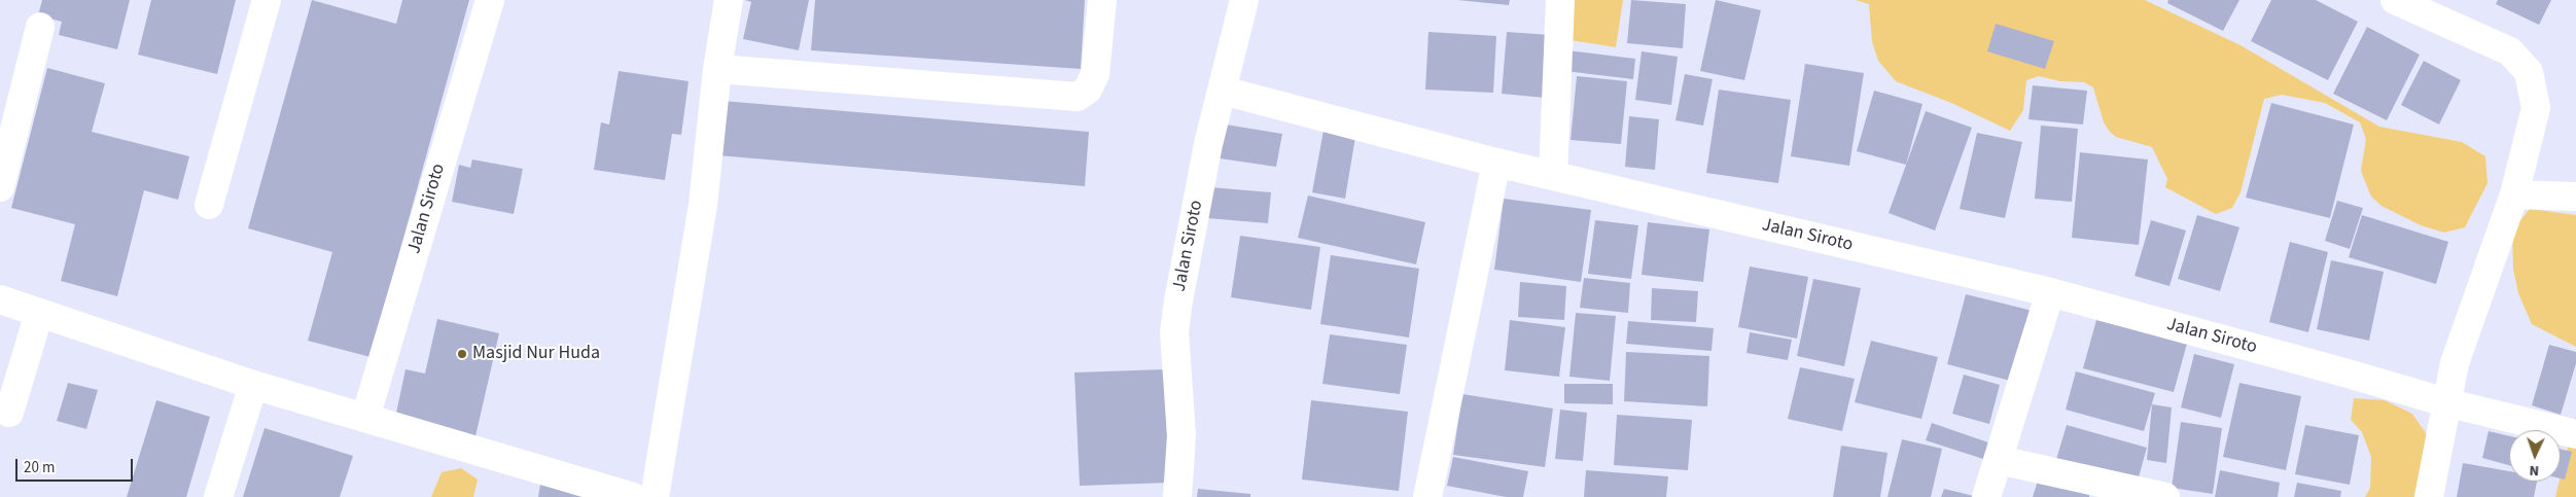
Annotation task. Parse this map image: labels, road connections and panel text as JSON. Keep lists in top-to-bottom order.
{
  "streets": {
    "street": ["Jalan Siroto"]
  },
  "places": ["Masjid Nur Huda"],
  "scale_bar": "20 m",
  "north": "bottom"
}
